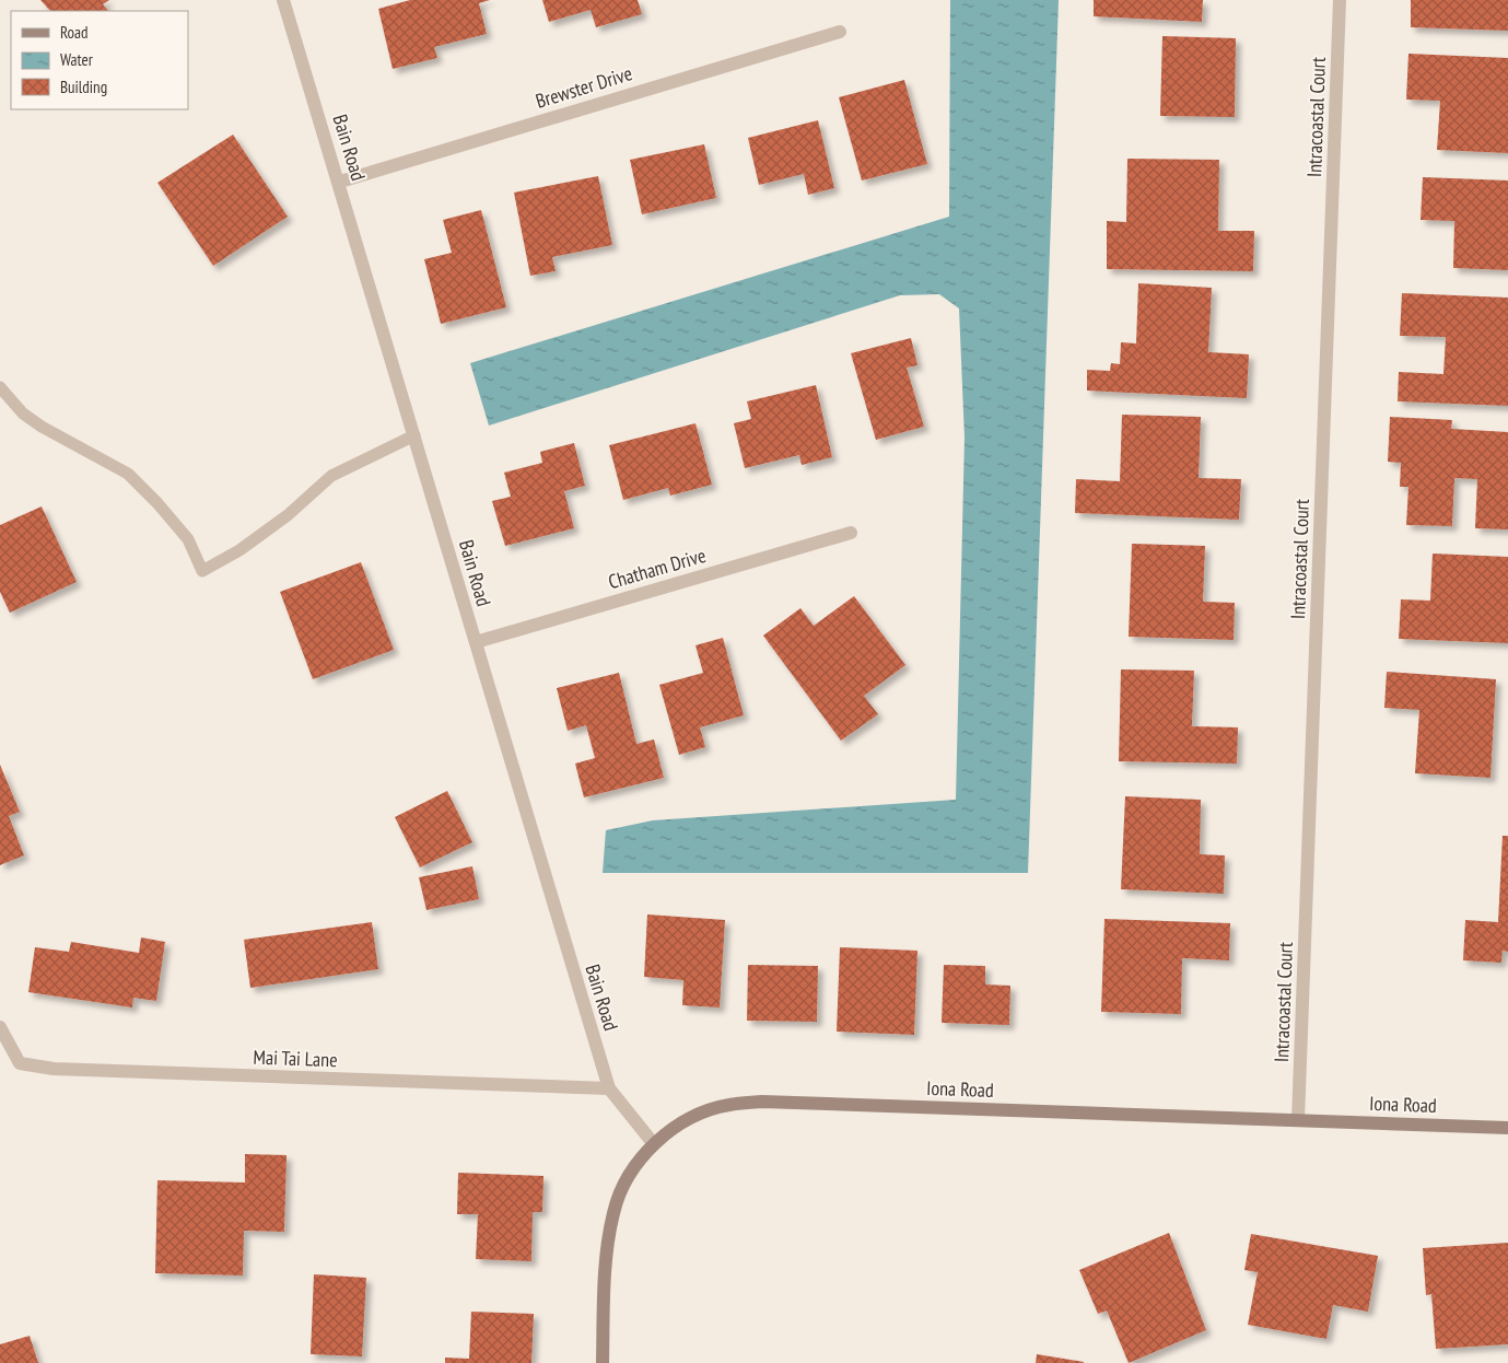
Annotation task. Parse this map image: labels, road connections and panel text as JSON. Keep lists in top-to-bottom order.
{
  "streets": {
    "street": [
      "Brewster Drive",
      "Intracoastal Court",
      "Bain Road",
      "Chatham Drive",
      "Mai Tai Lane",
      "Iona Road"
    ]
  },
  "crossings": [
    ["Brewster Drive", "Bain Road"],
    ["Intracoastal Court", "Iona Road"],
    ["Bain Road", "Chatham Drive"],
    ["Bain Road", "Mai Tai Lane"],
    ["Bain Road", "Iona Road"]
  ],
  "legend": ["Road", "Water", "Building"]
}
